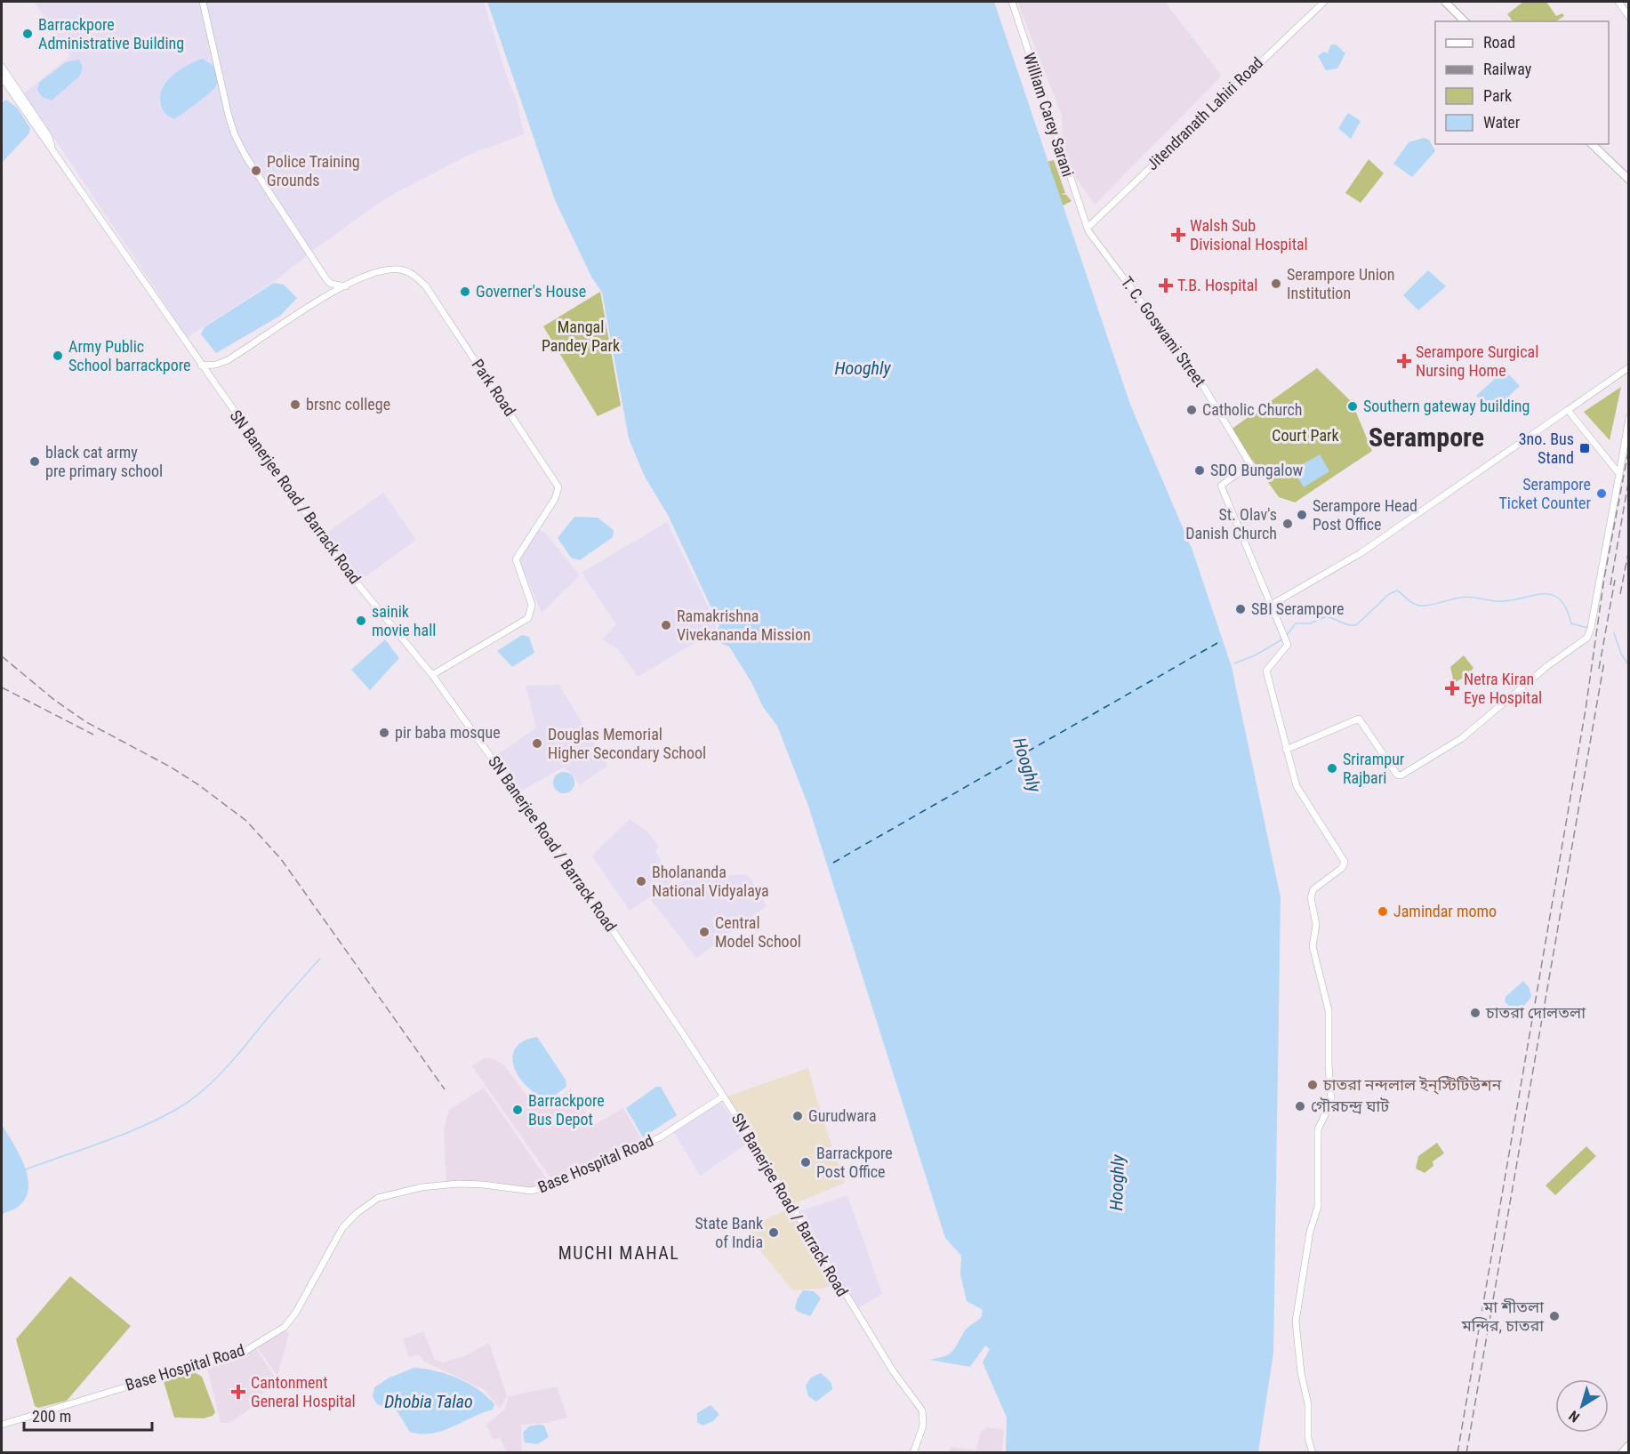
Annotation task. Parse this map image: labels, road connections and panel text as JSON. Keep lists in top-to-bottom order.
{
  "streets": {
    "street": [
      "Jitendranath Lahiri Road",
      "William Carey Sarani",
      "T. C. Goswami Street",
      "Park Road",
      "SN Banerjee Road / Barrack Road",
      "Base Hospital Road"
    ]
  },
  "crossings": [
    ["Jitendranath Lahiri Road", "William Carey Sarani"],
    ["Jitendranath Lahiri Road", "T. C. Goswami Street"],
    ["William Carey Sarani", "T. C. Goswami Street"],
    ["Park Road", "SN Banerjee Road / Barrack Road"],
    ["SN Banerjee Road / Barrack Road", "Base Hospital Road"]
  ],
  "districts": ["Serampore", "MUCHI MAHAL"],
  "water": ["Hooghly", "Dhobia Talao"],
  "parks": ["Mangal Pandey Park", "Court Park"],
  "places": {
    "other": [
      "Barrackpore Administrative Building",
      "Police Training Grounds",
      "Serampore Union Institution",
      "Governer's House",
      "Army Public School barrackpore",
      "brsnc college",
      "Southern gateway building",
      "Catholic Church",
      "black cat army pre primary school",
      "SDO Bungalow",
      "Serampore Ticket Counter",
      "Serampore Head Post Office",
      "St. Olav's Danish Church",
      "SBI Serampore",
      "sainik movie hall",
      "Ramakrishna Vivekananda Mission",
      "pir baba mosque",
      "Douglas Memorial Higher Secondary School",
      "Srirampur Rajbari",
      "Bholananda National Vidyalaya",
      "Jamindar momo",
      "Central Model School",
      "চাতরা দোলতলা",
      "চাতরা নন্দলাল ইন্‌স্টিটিউশন",
      "গৌরচন্দ্র ঘাট",
      "Barrackpore Bus Depot",
      "Gurudwara",
      "Barrackpore Post Office",
      "State Bank of India",
      "মা শীতলা মন্দির, চাতরা"
    ],
    "health": [
      "Walsh Sub Divisional Hospital",
      "T.B. Hospital",
      "Serampore Surgical Nursing Home",
      "Netra Kiran Eye Hospital",
      "Cantonment General Hospital"
    ],
    "transit": ["3no. Bus Stand"]
  },
  "legend": [
    "Road",
    "Railway",
    "Park",
    "Water"
  ],
  "scale_bar": "200 m",
  "north": "bottom left"
}
